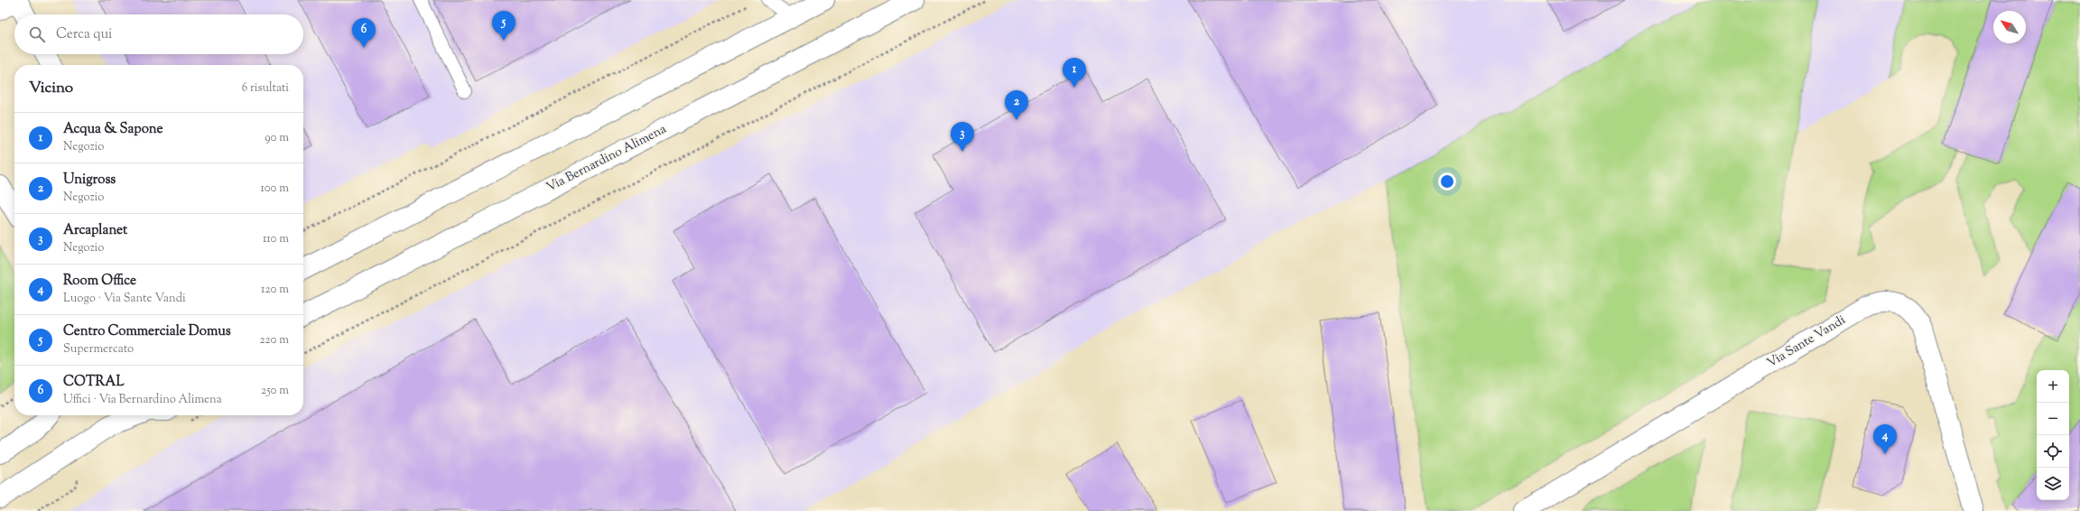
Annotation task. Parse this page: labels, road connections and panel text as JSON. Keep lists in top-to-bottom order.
{
  "streets": {
    "street": ["Via Bernardino Alimena", "Via Sante Vandi"]
  },
  "north": "top left",
  "page": {
    "pins": [
      "5",
      "6",
      "1",
      "2",
      "3",
      "4"
    ],
    "search": "Cerca qui",
    "heading": ["Vicino", "6 risultati"],
    "list": [
      {
        "mark": "1",
        "name": "Acqua & Sapone",
        "note": "Negozio",
        "value": "90 m"
      },
      {
        "mark": "2",
        "name": "Unigross",
        "note": "Negozio",
        "value": "100 m"
      },
      {
        "mark": "3",
        "name": "Arcaplanet",
        "note": "Negozio",
        "value": "110 m"
      },
      {
        "mark": "4",
        "name": "Room Office",
        "note": "Luogo · Via Sante Vandi",
        "value": "120 m"
      },
      {
        "mark": "5",
        "name": "Centro Commerciale Domus",
        "note": "Supermercato",
        "value": "220 m"
      },
      {
        "mark": "6",
        "name": "COTRAL",
        "note": "Uffici · Via Bernardino Alimena",
        "value": "250 m"
      }
    ],
    "map_buttons": ["+", "−"]
  }
}
